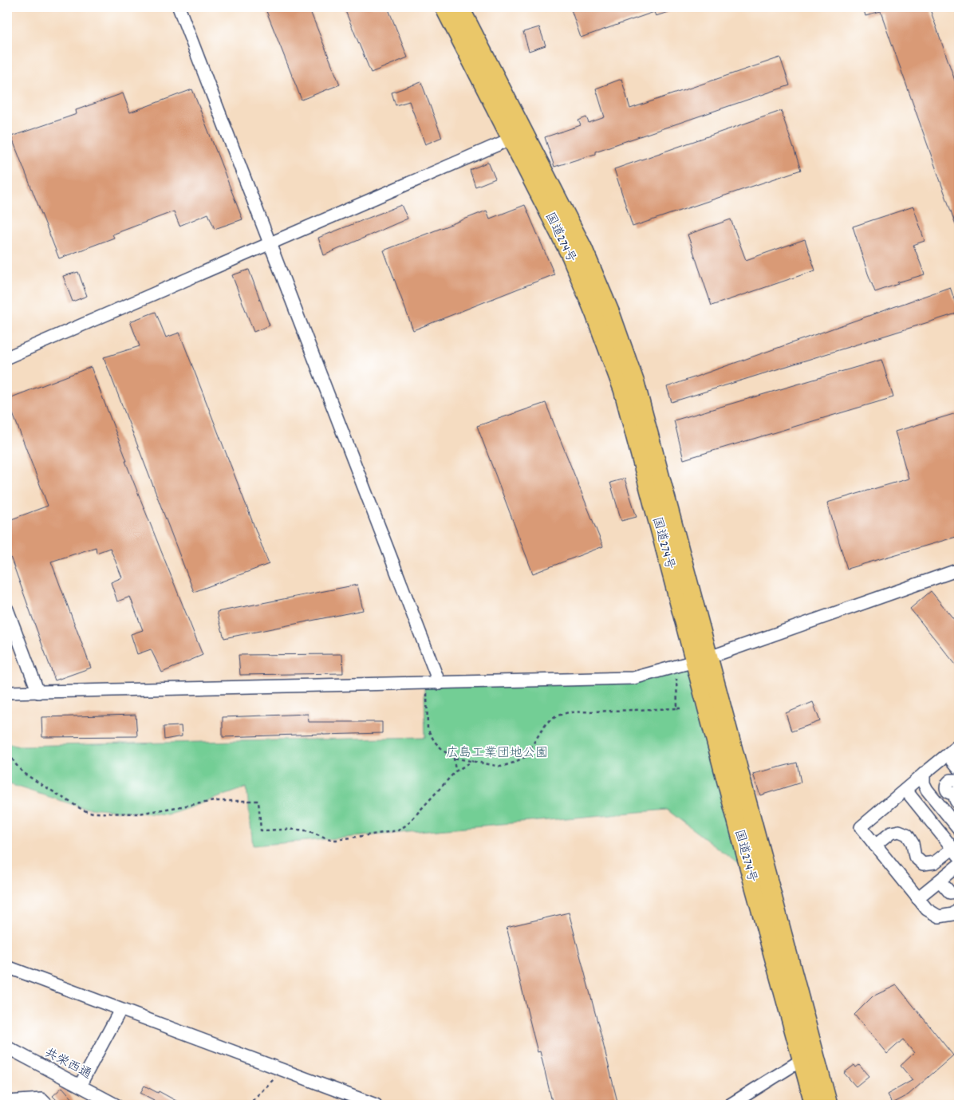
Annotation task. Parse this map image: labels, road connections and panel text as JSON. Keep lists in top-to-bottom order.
{
  "streets": {
    "highway": ["国道274号"],
    "street": ["共栄西通"]
  },
  "parks": ["広島工業団地公園"]
}
